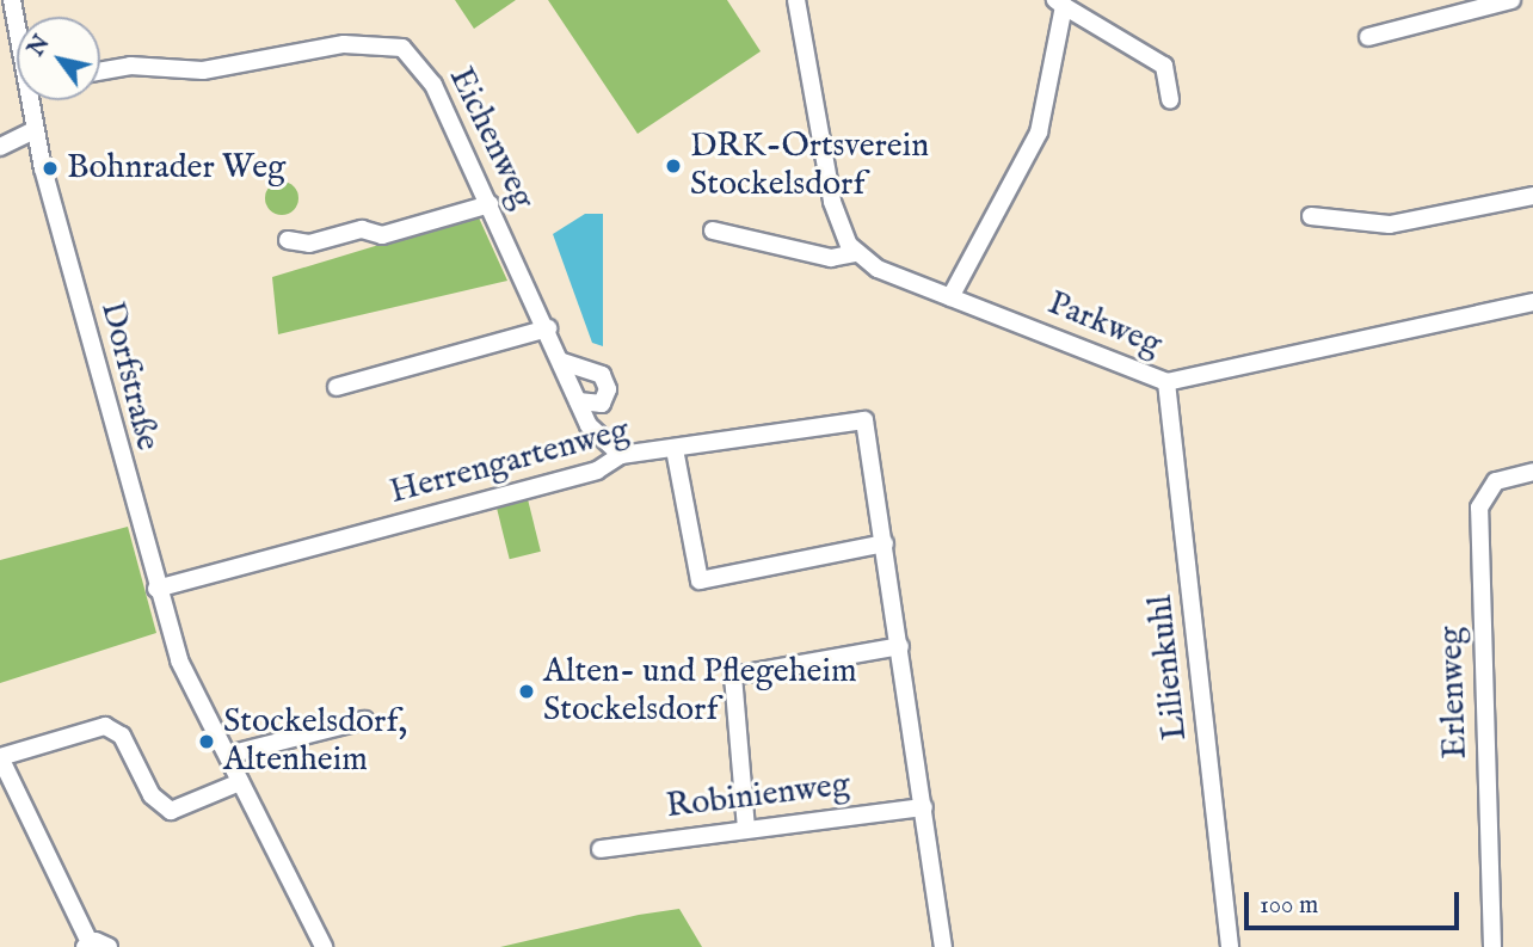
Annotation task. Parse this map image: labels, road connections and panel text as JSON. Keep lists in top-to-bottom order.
{
  "streets": {
    "street": [
      "Eichenweg",
      "Parkweg",
      "Dorfstraße",
      "Herrengartenweg",
      "Lilienkuhl",
      "Erlenweg",
      "Robinienweg"
    ]
  },
  "crossings": [
    ["Eichenweg", "Herrengartenweg"],
    ["Parkweg", "Lilienkuhl"],
    ["Dorfstraße", "Herrengartenweg"],
    ["Herrengartenweg", "Robinienweg"]
  ],
  "places": [
    "DRK-Ortsverein Stockelsdorf",
    "Bohnrader Weg",
    "Alten- und Pflegeheim Stockelsdorf",
    "Stockelsdorf, Altenheim"
  ],
  "scale_bar": "100 m",
  "north": "top left"
}
